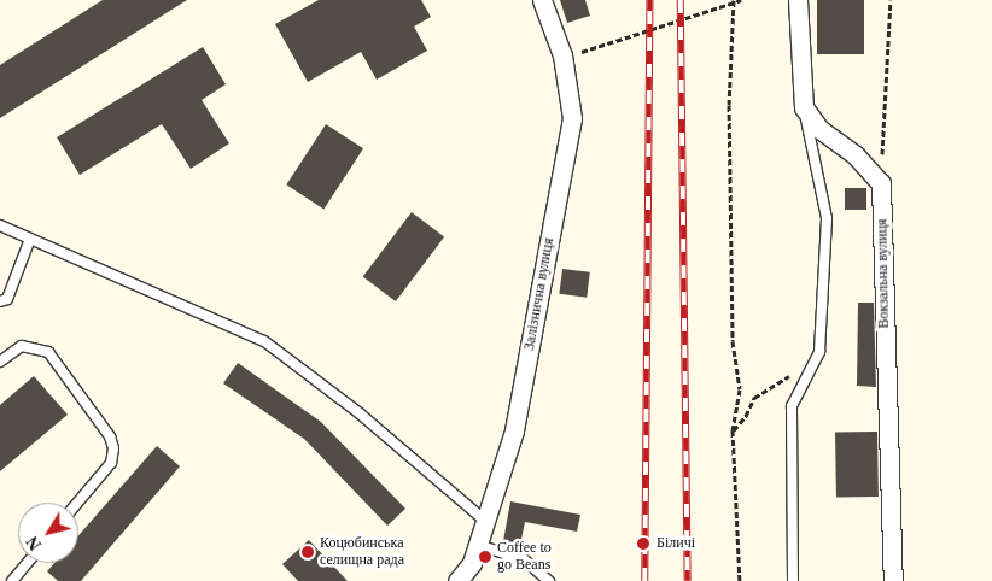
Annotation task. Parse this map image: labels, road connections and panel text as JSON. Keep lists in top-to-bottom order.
{
  "streets": {
    "street": ["Вокзальна вулиця", "Залізнична вулиця"]
  },
  "places": ["Біличі", "Коцюбинська селищна рада", "Coffee to go Beans"],
  "north": "bottom left"
}
